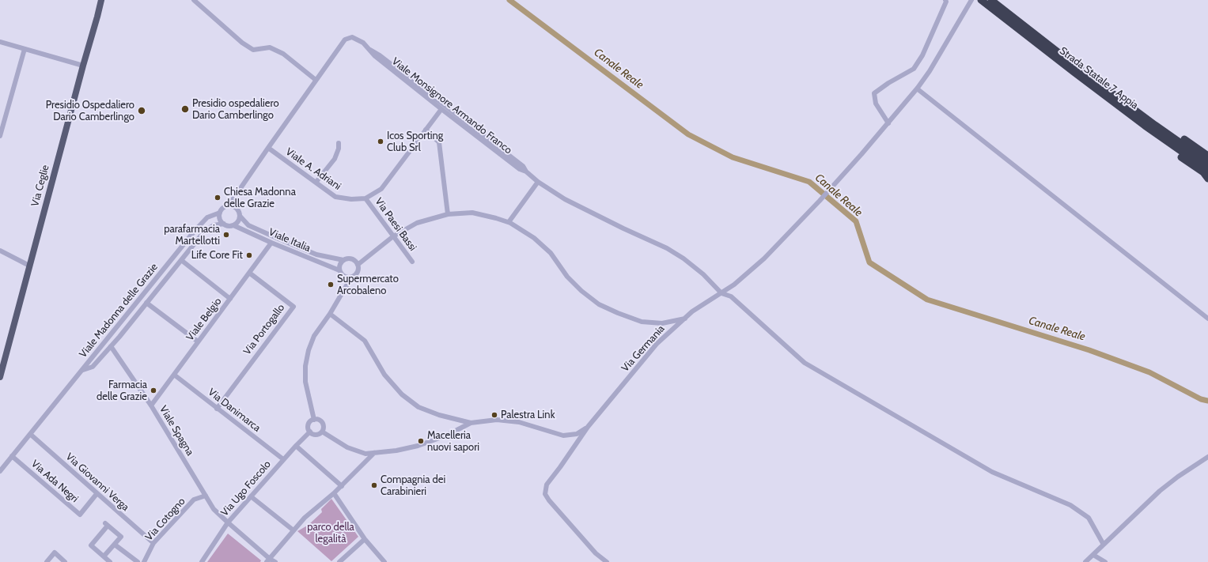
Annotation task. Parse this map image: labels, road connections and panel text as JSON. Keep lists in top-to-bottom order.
{
  "streets": {
    "highway": ["Strada Statale 7 Appia"],
    "main road": ["Via Ceglie"],
    "street": [
      "Viale Monsignore Armando Franco",
      "Viale A. Adriani",
      "Via Paesi Bassi",
      "Viale Italia",
      "Viale Madonna delle Grazie",
      "Viale Belgio",
      "Via Portogallo",
      "Via Germania",
      "Via Danimarca",
      "Viale Spagna",
      "Via Ada Negri",
      "Via Giovanni Verga",
      "Via Ugo Foscolo",
      "Via Cotogno"
    ]
  },
  "crossings": [
    ["Viale Monsignore Armando Franco", "Viale A. Adriani"],
    ["Viale Monsignore Armando Franco", "Viale Italia"],
    ["Viale Monsignore Armando Franco", "Viale Madonna delle Grazie"],
    ["Viale Monsignore Armando Franco", "Via Germania"],
    ["Viale A. Adriani", "Via Paesi Bassi"],
    ["Viale Italia", "Viale Madonna delle Grazie"],
    ["Viale Italia", "Viale Belgio"],
    ["Viale Madonna delle Grazie", "Viale Spagna"],
    ["Viale Belgio", "Via Portogallo"],
    ["Viale Belgio", "Via Danimarca"],
    ["Viale Belgio", "Viale Spagna"],
    ["Via Portogallo", "Via Danimarca"],
    ["Via Danimarca", "Via Ugo Foscolo"],
    ["Viale Spagna", "Via Ugo Foscolo"],
    ["Viale Spagna", "Via Cotogno"],
    ["Via Ada Negri", "Via Giovanni Verga"],
    ["Via Giovanni Verga", "Via Cotogno"]
  ],
  "water": ["Canale Reale"],
  "parks": ["parco della legalità"],
  "places": [
    "Presidio ospedaliero Dario Camberlingo",
    "Presidio Ospedaliero Dario Camberlingo",
    "Icos Sporting Club Srl",
    "Chiesa Madonna delle Grazie",
    "parafarmacia Martellotti",
    "Life Core Fit",
    "Supermercato Arcobaleno",
    "Farmacia delle Grazie",
    "Palestra Link",
    "Macelleria nuovi sapori",
    "Compagnia dei Carabinieri"
  ]
}
